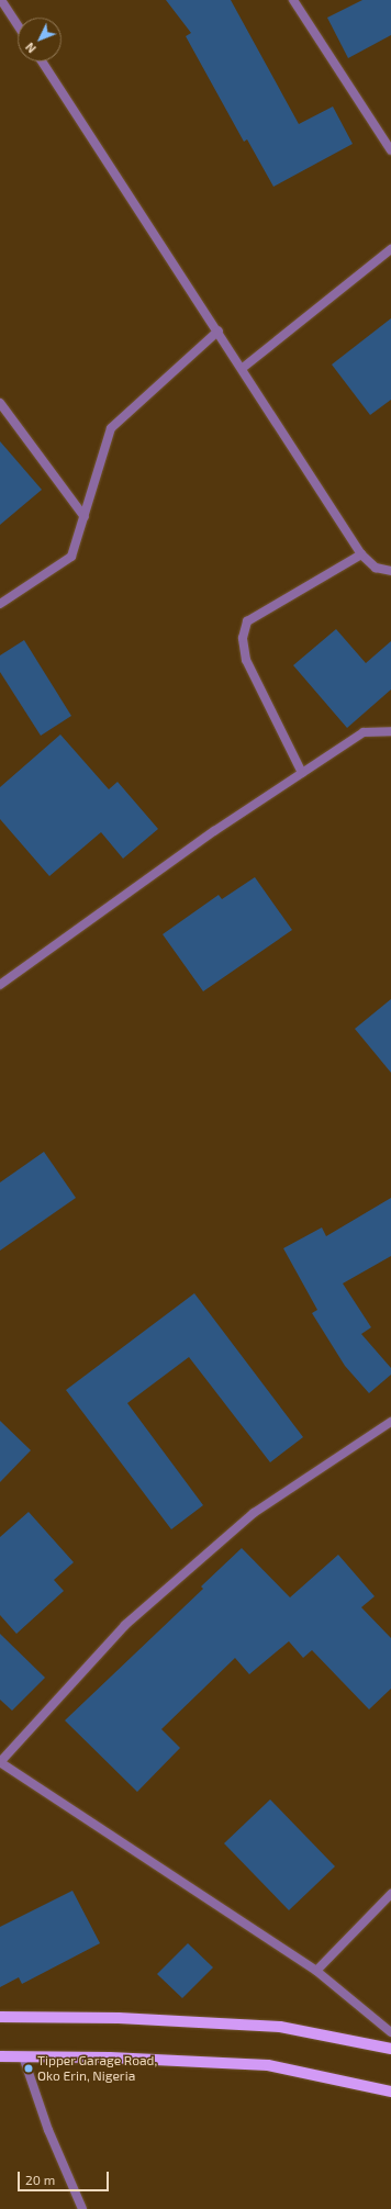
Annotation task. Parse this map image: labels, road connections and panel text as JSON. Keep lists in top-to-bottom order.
{
  "places": ["Tipper Garage Road, Oko Erin, Nigeria"],
  "scale_bar": "20 m",
  "north": "bottom left"
}
